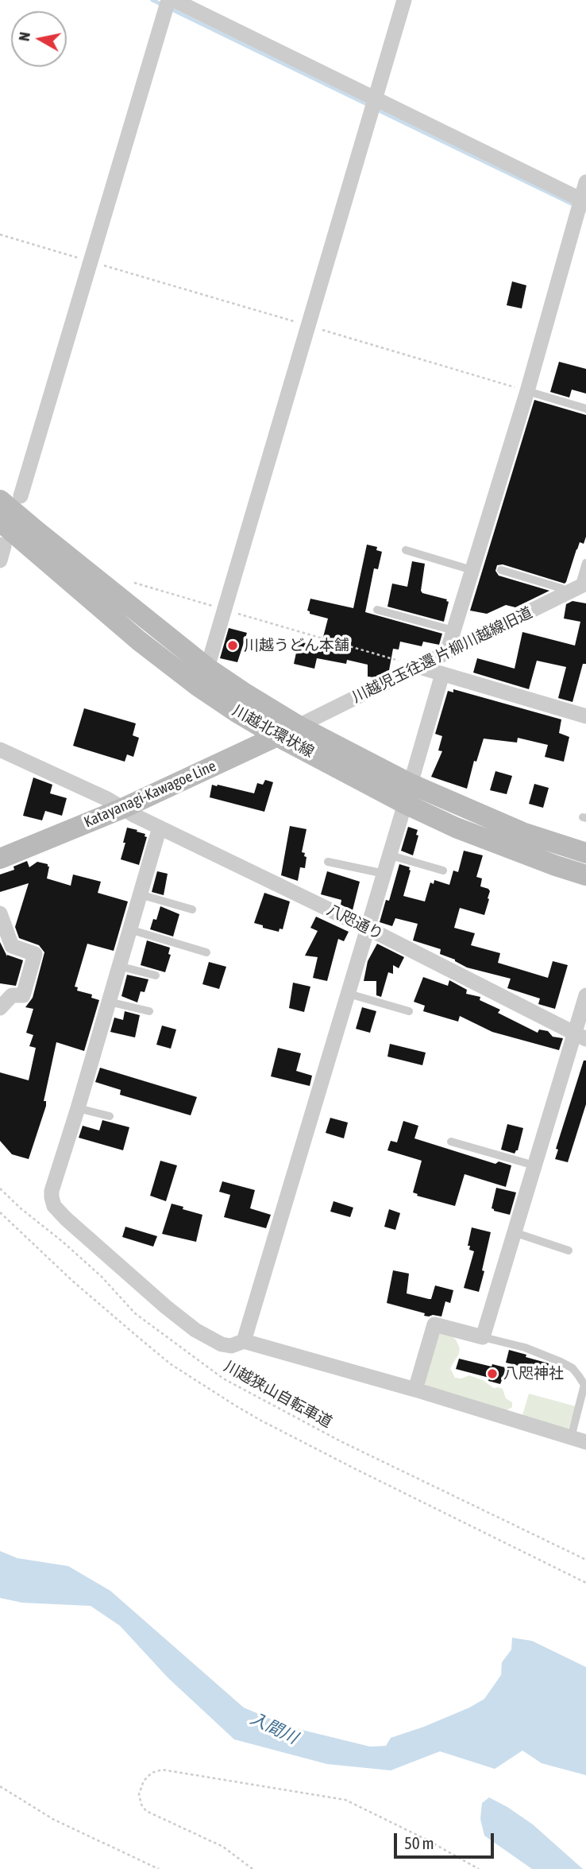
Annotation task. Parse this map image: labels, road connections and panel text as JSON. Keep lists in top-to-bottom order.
{
  "streets": {
    "main road": ["川越北環状線", "Katayanagi-Kawagoe Line"],
    "street": ["川越児玉往還 片柳川越線旧道", "八咫通り"],
    "path": ["川越狭山自転車道"]
  },
  "crossings": [
    ["川越児玉往還 片柳川越線旧道", "川越北環状線"],
    ["川越児玉往還 片柳川越線旧道", "Katayanagi-Kawagoe Line"],
    ["川越北環状線", "Katayanagi-Kawagoe Line"],
    ["Katayanagi-Kawagoe Line", "八咫通り"]
  ],
  "water": ["入間川"],
  "places": ["川越うどん本舗", "八咫神社"],
  "scale_bar": "50 m",
  "north": "left"
}
